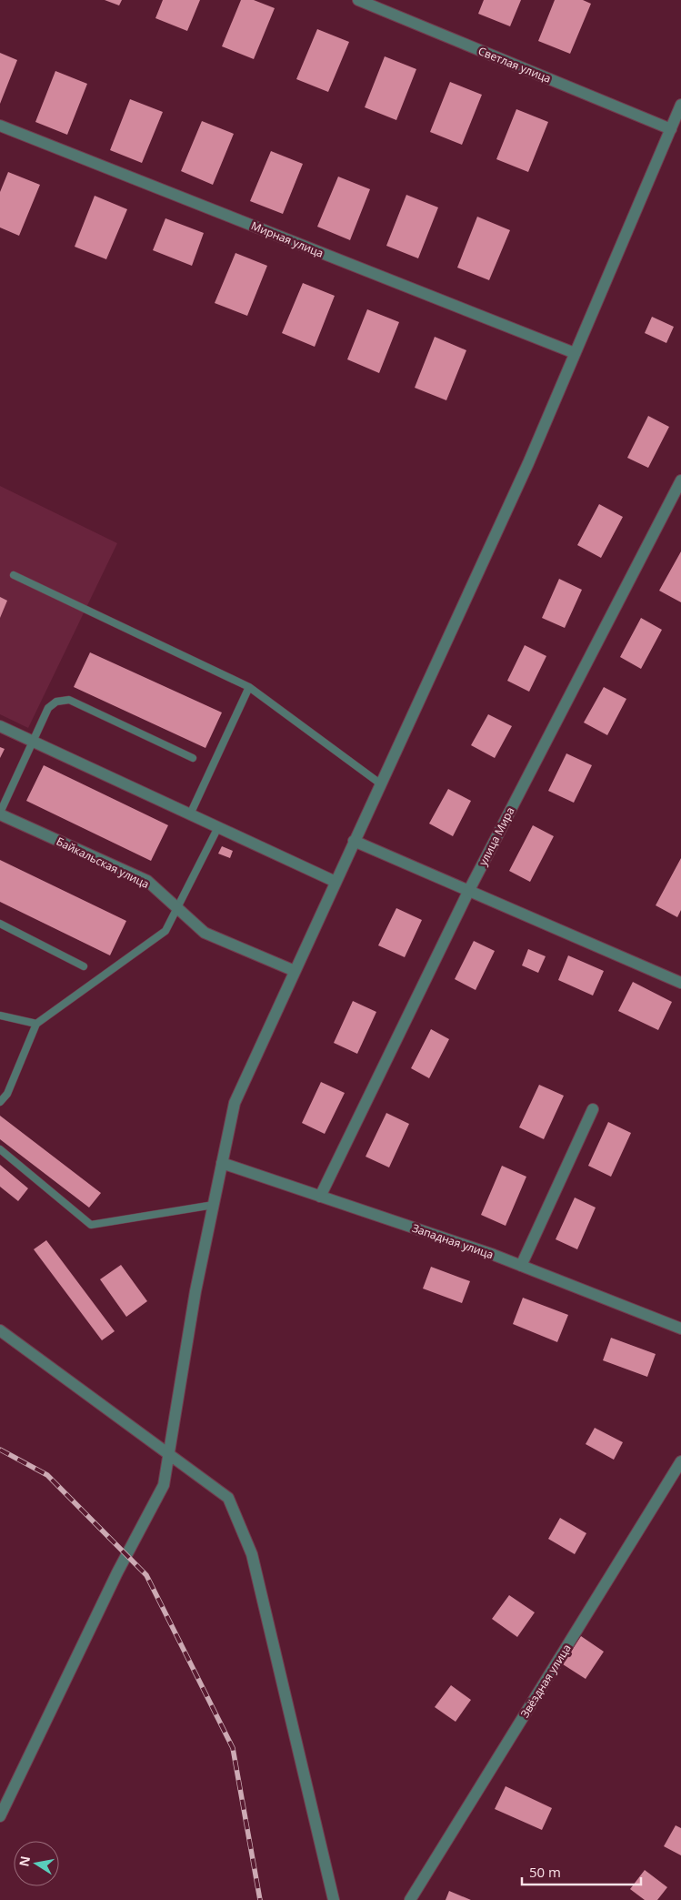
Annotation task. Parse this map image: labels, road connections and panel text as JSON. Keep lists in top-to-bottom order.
{
  "streets": {
    "street": [
      "Светлая улица",
      "Мирная улица",
      "улица Мира",
      "Байкальская улица",
      "Западная улица",
      "Звёздная улица"
    ]
  },
  "crossings": [
    ["улица Мира", "Западная улица"]
  ],
  "scale_bar": "50 m",
  "north": "left"
}
